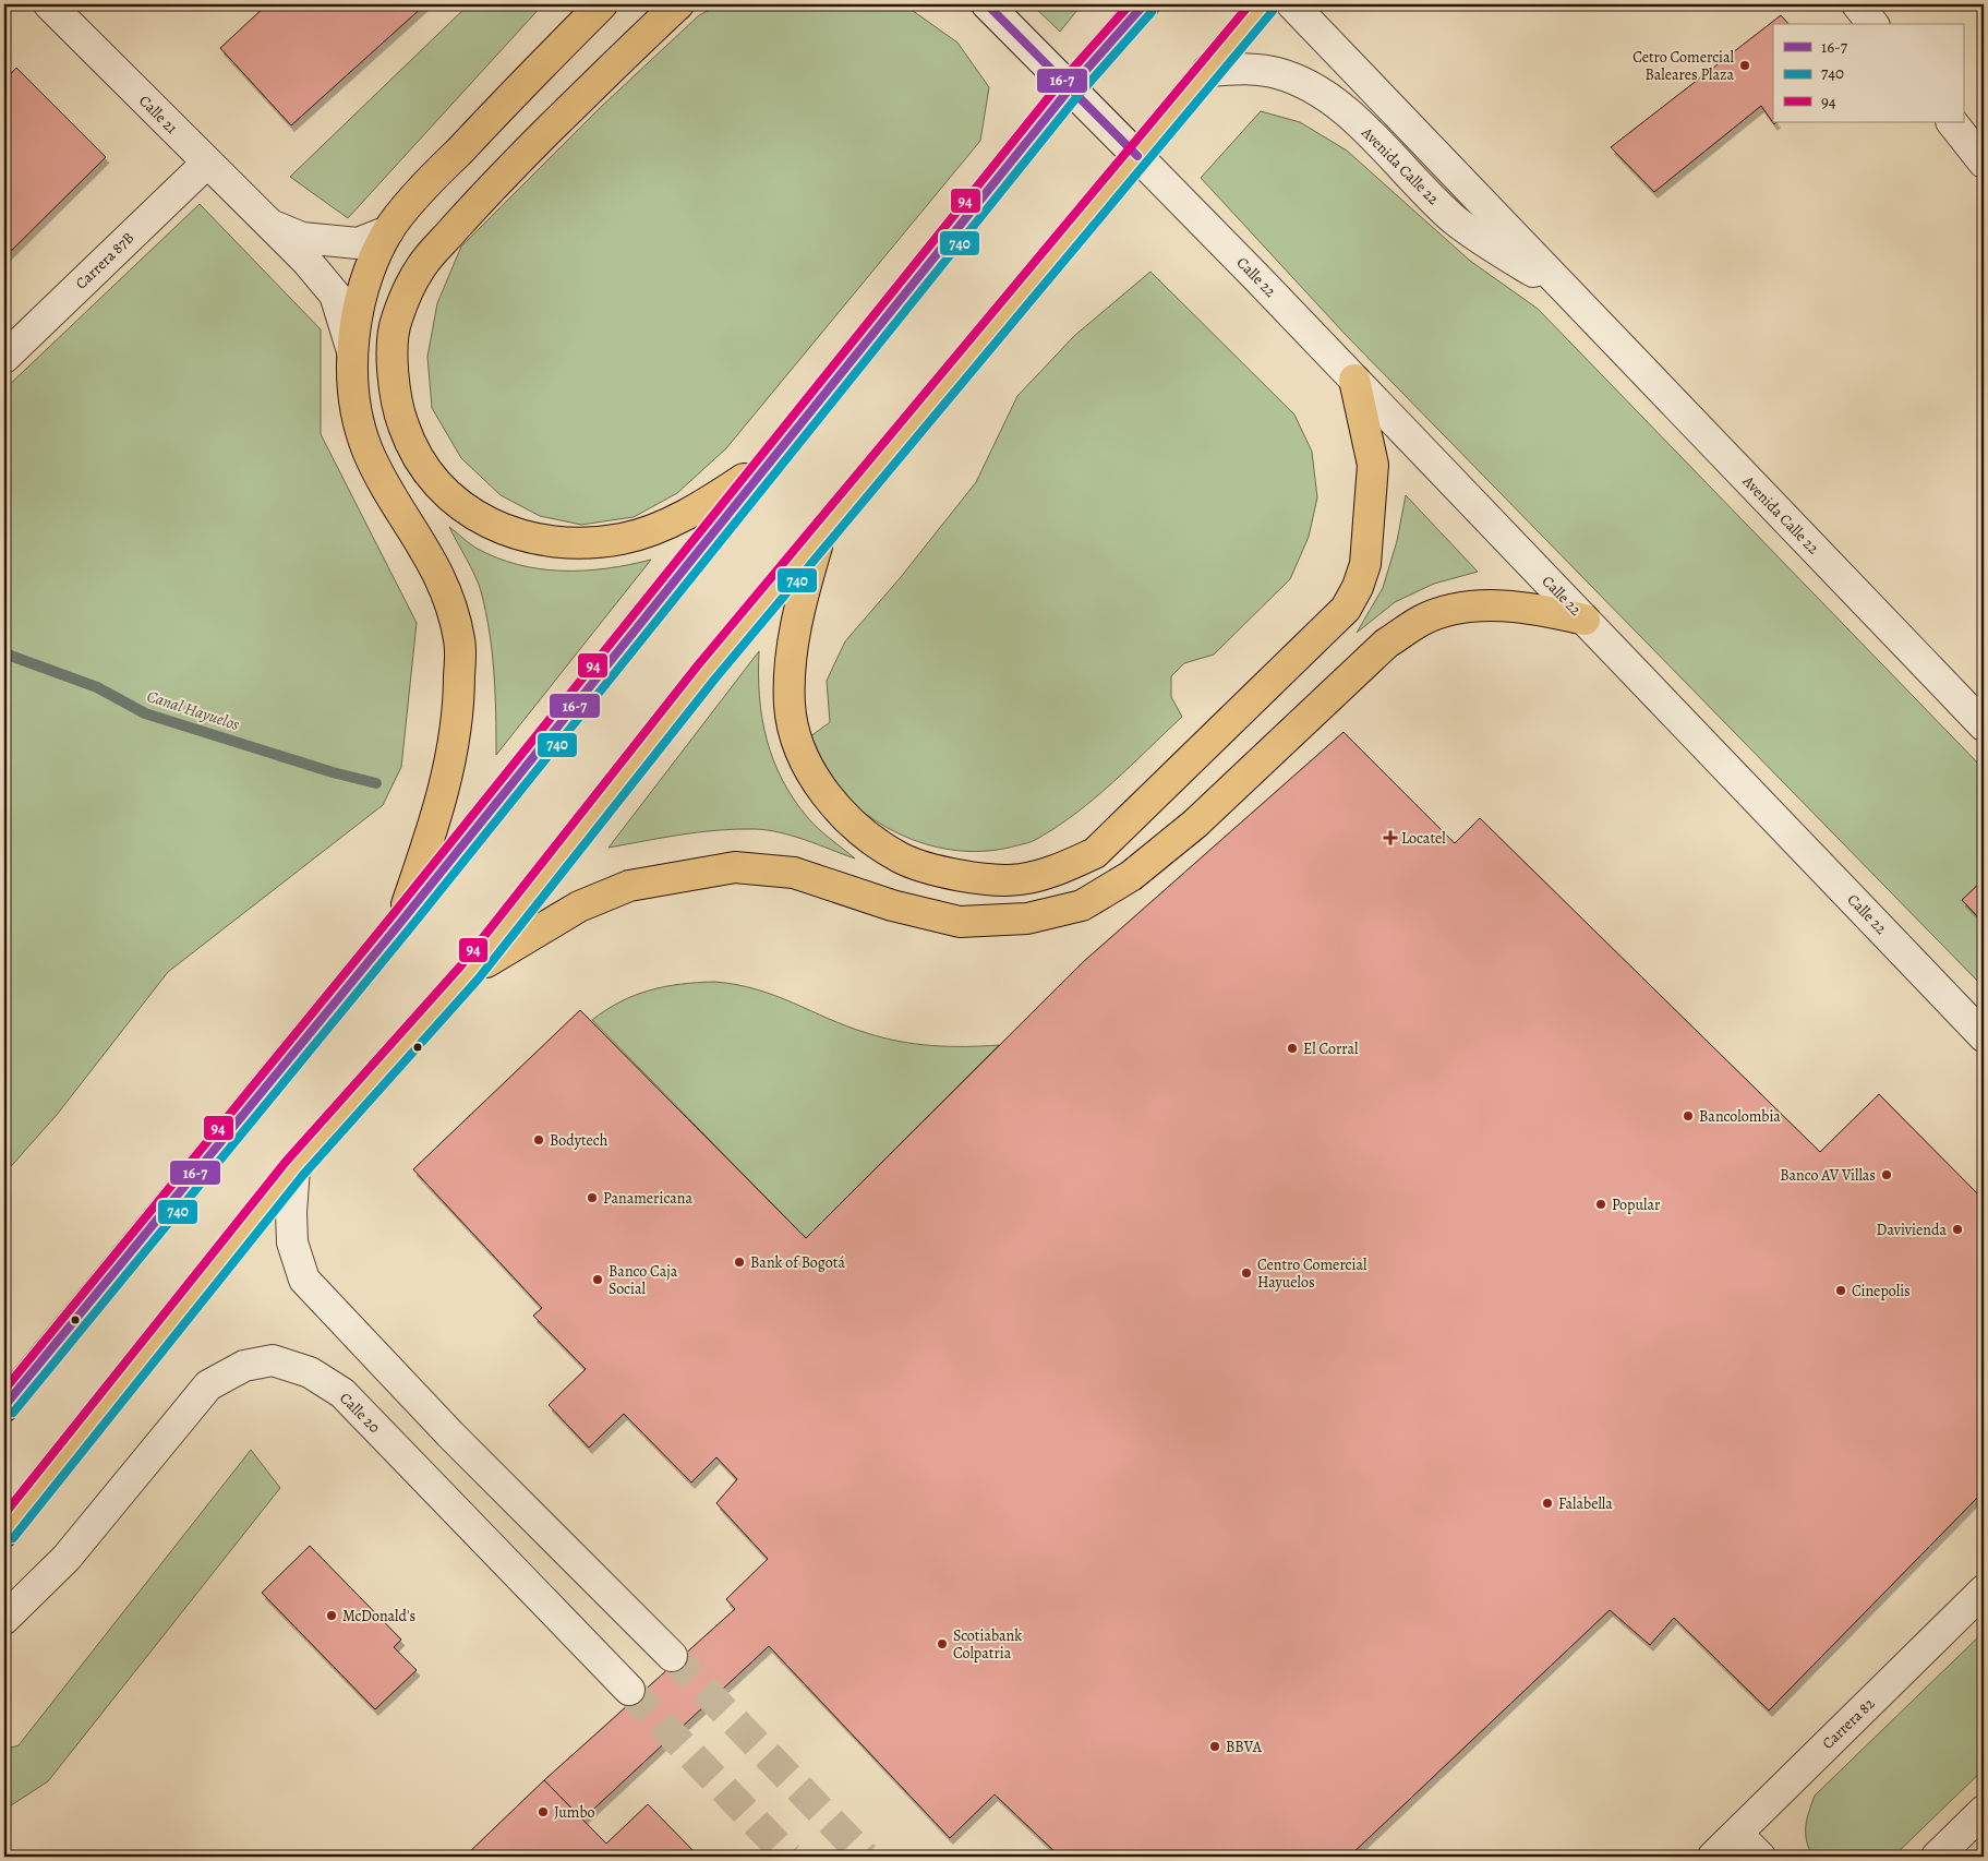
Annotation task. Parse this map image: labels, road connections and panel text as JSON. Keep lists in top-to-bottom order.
{
  "streets": {
    "street": [
      "Calle 21",
      "Avenida Calle 22",
      "Carrera 87B",
      "Calle 22",
      "Calle 20",
      "Carrera 82"
    ]
  },
  "crossings": [
    ["Calle 21", "Carrera 87B"]
  ],
  "water": ["Canal Hayuelos"],
  "places": {
    "other": [
      "Cetro Comercial Baleares Plaza",
      "El Corral",
      "Bancolombia",
      "Bodytech",
      "Banco AV Villas",
      "Panamericana",
      "Popular",
      "Davivienda",
      "Bank of Bogotá",
      "Centro Comercial Hayuelos",
      "Banco Caja Social",
      "Cinepolis",
      "Falabella",
      "McDonald's",
      "Scotiabank Colpatria",
      "BBVA",
      "Jumbo"
    ],
    "health": ["Locatel"]
  },
  "lines": ["transit line 16-7", "transit line 94", "transit line 740"],
  "legend": ["16-7", "740", "94"]
}
